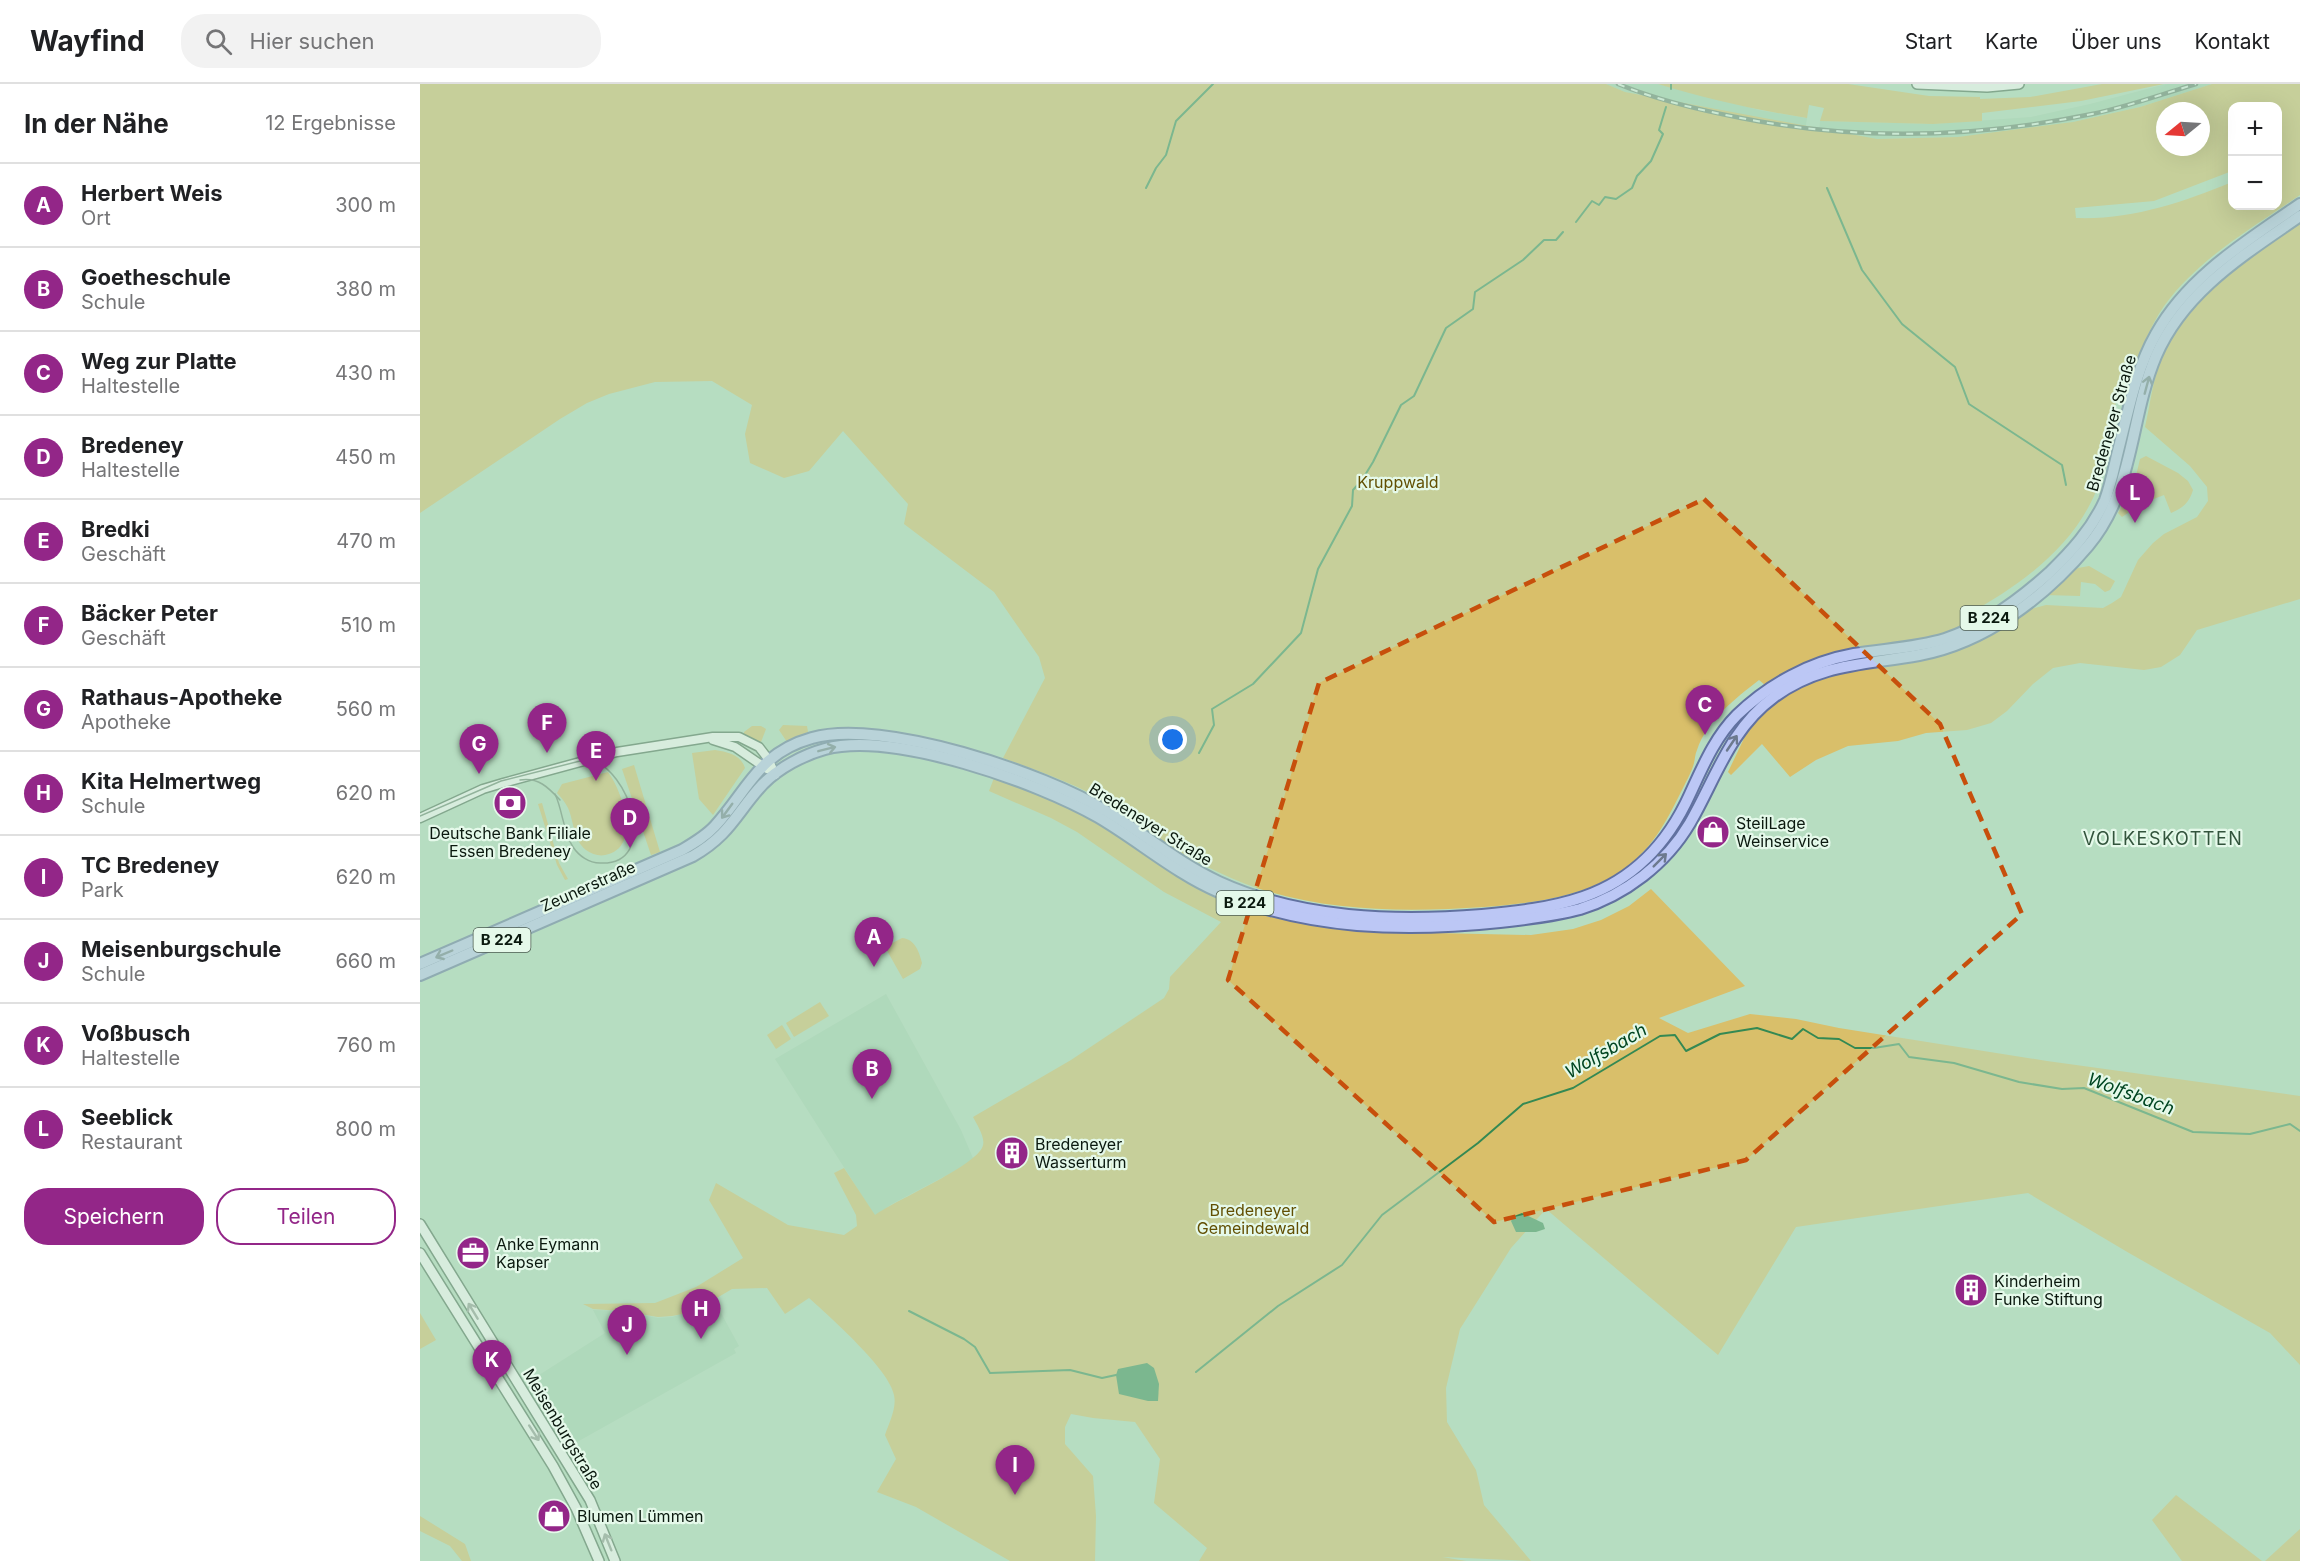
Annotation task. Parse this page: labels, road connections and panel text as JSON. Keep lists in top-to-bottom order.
{
  "streets": {
    "main road": [
      "Bredeneyer Straße",
      "B 224",
      "Zeunerstraße",
      "Meisenburgstraße"
    ]
  },
  "crossings": [
    ["Bredeneyer Straße", "Zeunerstraße"]
  ],
  "one_way": ["Bredeneyer Straße"],
  "districts": ["VOLKESKOTTEN"],
  "water": ["Wolfsbach"],
  "parks": ["Kruppwald", "Bredeneyer Gemeindewald"],
  "places": {
    "bank": ["Deutsche Bank Filiale Essen Bredeney"],
    "shop": ["SteilLage Weinservice", "Blumen Lümmen"],
    "building": ["Bredeneyer Wasserturm", "Kinderheim Funke Stiftung"],
    "office": ["Anke Eymann Kapser"]
  },
  "north": "left",
  "page": {
    "header": "Wayfind",
    "search": "Hier suchen",
    "nav": [
      "Start",
      "Karte",
      "Über uns",
      "Kontakt"
    ],
    "heading": ["In der Nähe", "12 Ergebnisse"],
    "map_buttons": ["+", "−"],
    "list": [
      {
        "mark": "A",
        "name": "Herbert Weis",
        "note": "Ort",
        "value": "300 m"
      },
      {
        "mark": "B",
        "name": "Goetheschule",
        "note": "Schule",
        "value": "380 m"
      },
      {
        "mark": "C",
        "name": "Weg zur Platte",
        "note": "Haltestelle",
        "value": "430 m"
      },
      {
        "mark": "D",
        "name": "Bredeney",
        "note": "Haltestelle",
        "value": "450 m"
      },
      {
        "mark": "E",
        "name": "Bredki",
        "note": "Geschäft",
        "value": "470 m"
      },
      {
        "mark": "F",
        "name": "Bäcker Peter",
        "note": "Geschäft",
        "value": "510 m"
      },
      {
        "mark": "G",
        "name": "Rathaus-Apotheke",
        "note": "Apotheke",
        "value": "560 m"
      },
      {
        "mark": "H",
        "name": "Kita Helmertweg",
        "note": "Schule",
        "value": "620 m"
      },
      {
        "mark": "I",
        "name": "TC Bredeney",
        "note": "Park",
        "value": "620 m"
      },
      {
        "mark": "J",
        "name": "Meisenburgschule",
        "note": "Schule",
        "value": "660 m"
      },
      {
        "mark": "K",
        "name": "Voßbusch",
        "note": "Haltestelle",
        "value": "760 m"
      },
      {
        "mark": "L",
        "name": "Seeblick",
        "note": "Restaurant",
        "value": "800 m"
      }
    ],
    "pins": [
      "L",
      "C",
      "F",
      "G",
      "E",
      "D",
      "A",
      "B",
      "H",
      "J",
      "K",
      "I"
    ],
    "buttons": ["Speichern", "Teilen"]
  }
}
